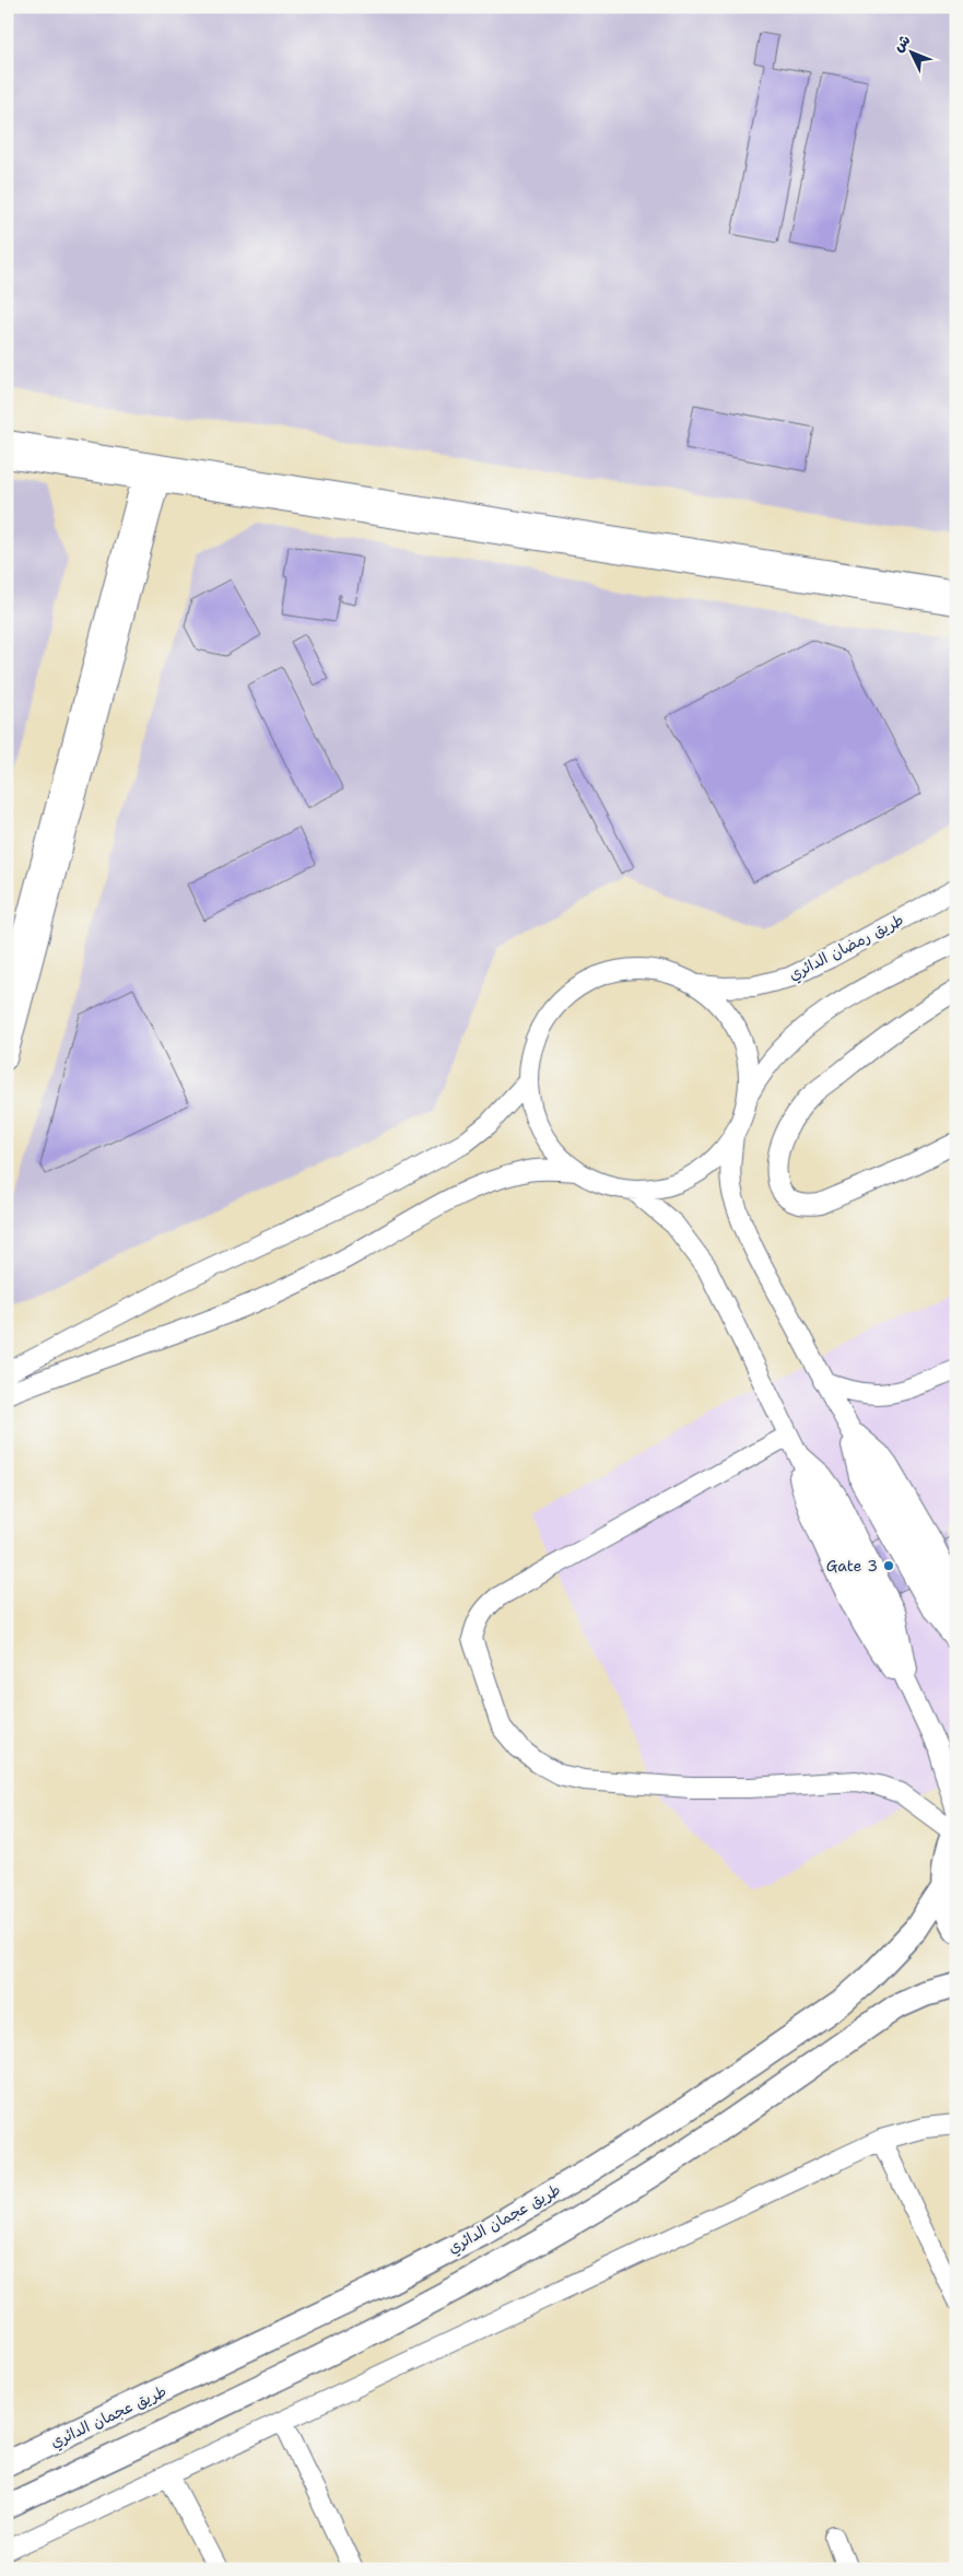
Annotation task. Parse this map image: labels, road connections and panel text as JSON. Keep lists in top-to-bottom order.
{
  "streets": {
    "main road": ["طريق عجمان الدائري"],
    "street": ["طريق رمضان الدائري"]
  },
  "places": ["Gate 3"],
  "north": "top left"
}
